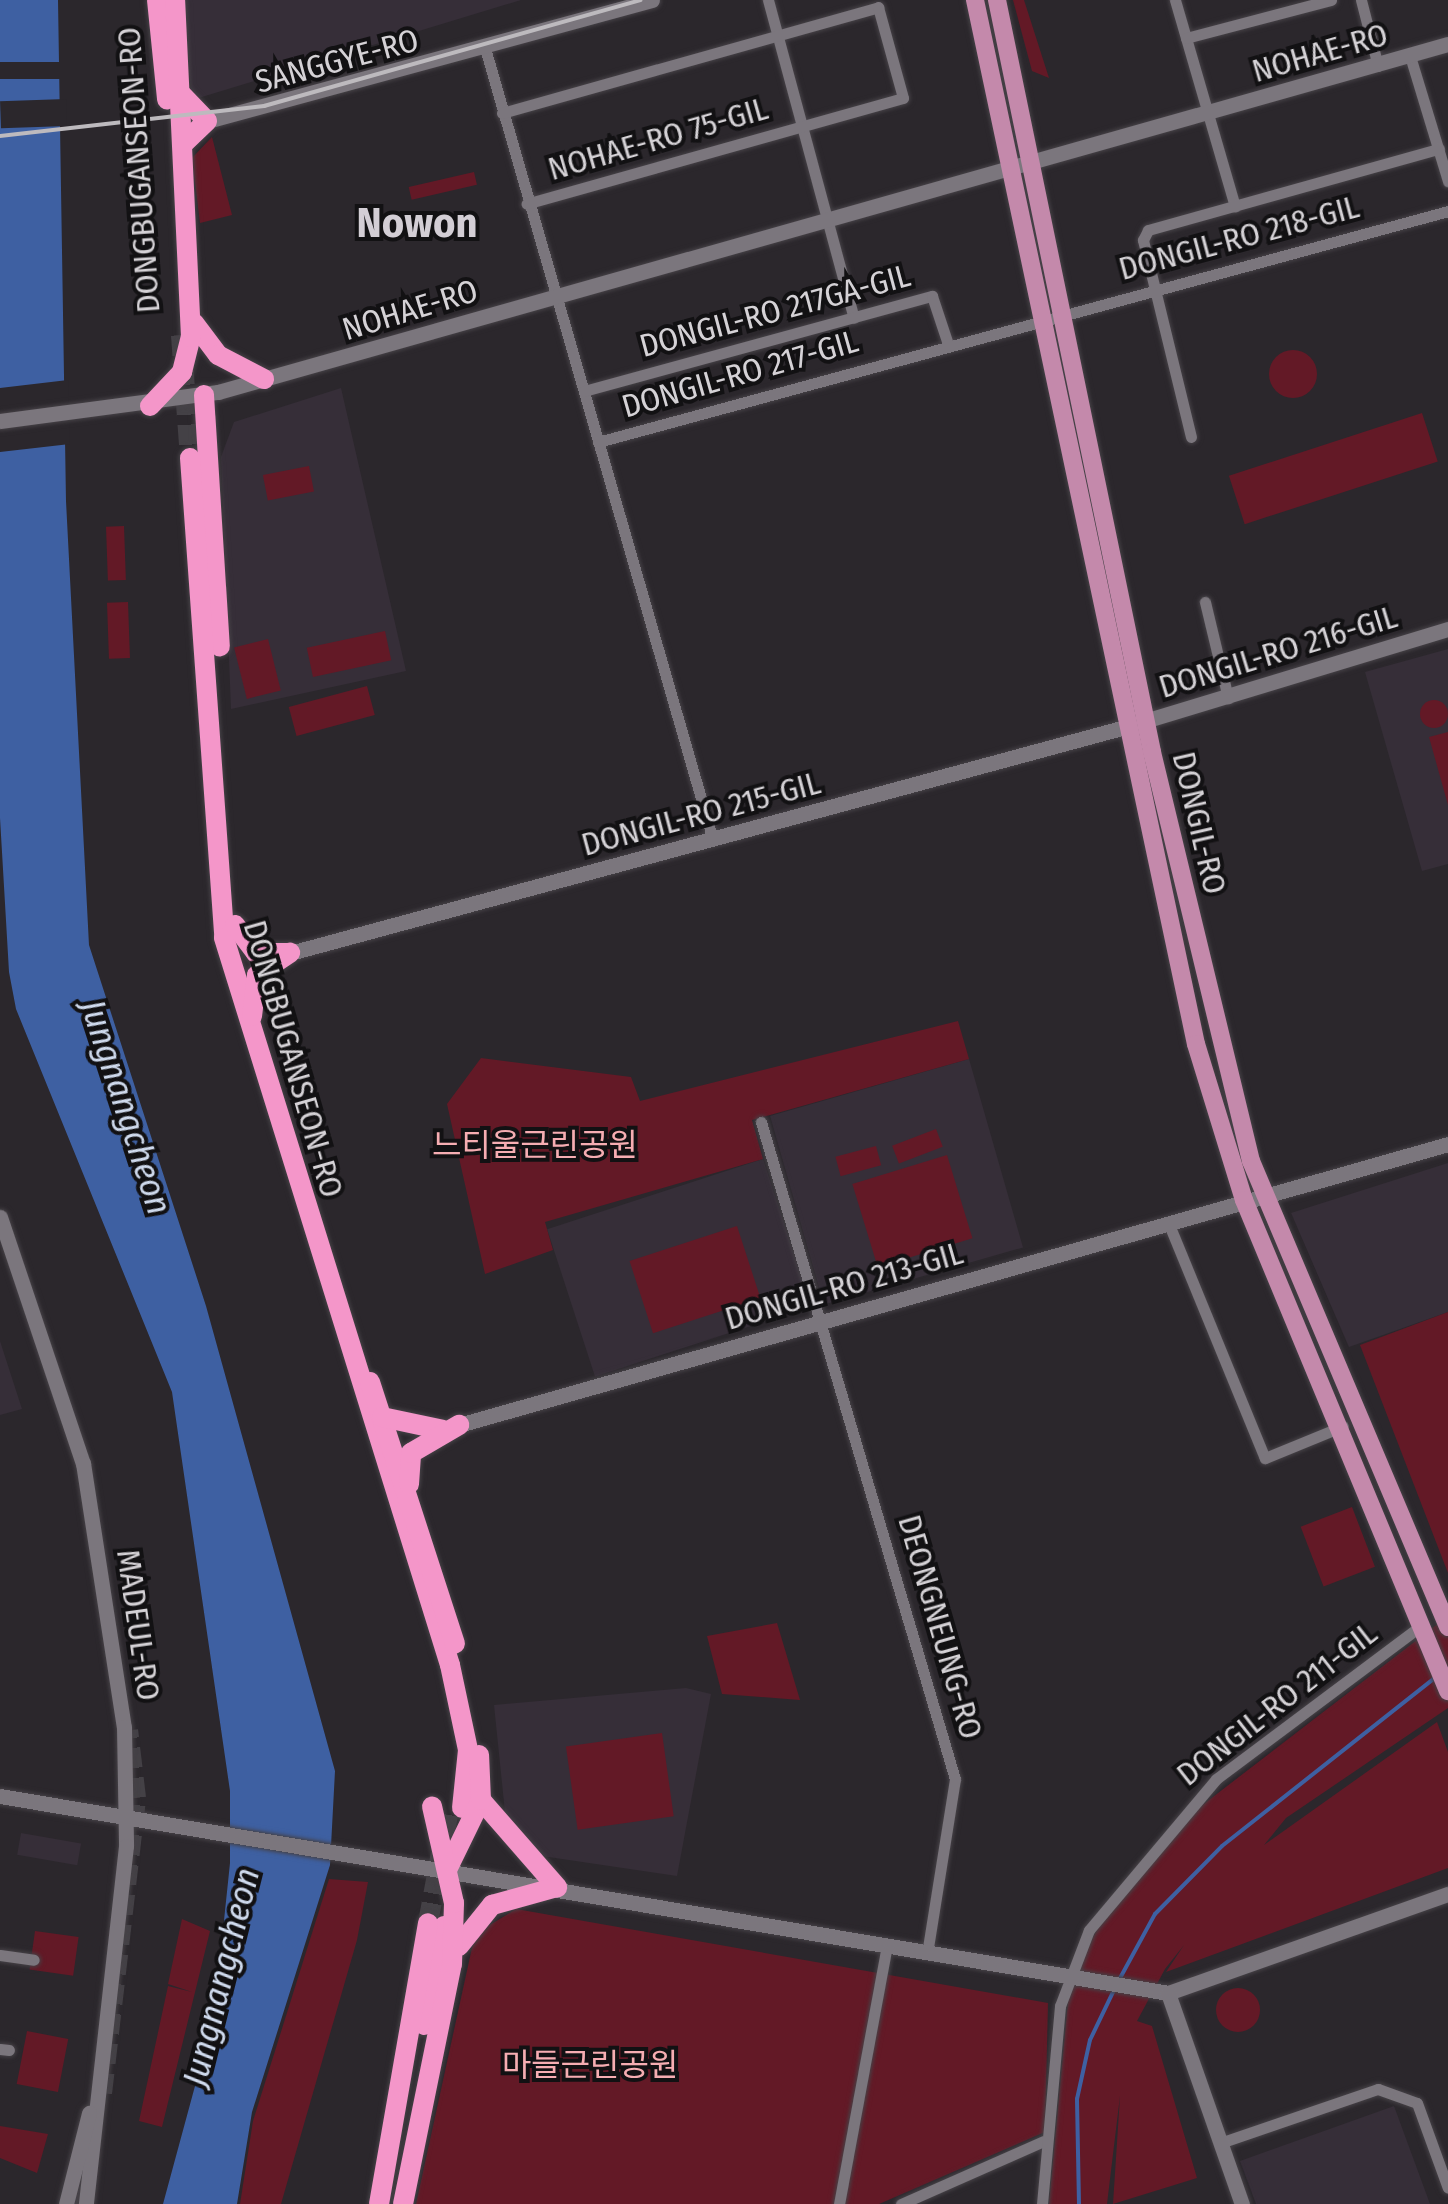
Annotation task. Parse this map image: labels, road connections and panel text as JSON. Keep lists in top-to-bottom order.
{
  "streets": {
    "highway": ["DONGBUGANSEON-RO"],
    "main road": [
      "NOHAE-RO",
      "SANGGYE-RO",
      "DONGIL-RO 216-GIL",
      "DONGIL-RO 215-GIL",
      "DONGIL-RO",
      "DONGIL-RO 213-GIL",
      "MADEUL-RO"
    ],
    "street": [
      "NOHAE-RO 75-GIL",
      "DONGIL-RO 218-GIL",
      "DONGIL-RO 217GA-GIL",
      "DONGIL-RO 217-GIL",
      "DEONGNEUNG-RO",
      "DONGIL-RO 211-GIL"
    ]
  },
  "crossings": [
    ["NOHAE-RO", "NOHAE-RO 75-GIL"],
    ["NOHAE-RO", "DONGIL-RO 217-GIL"],
    ["NOHAE-RO", "DONGIL-RO"],
    ["SANGGYE-RO", "NOHAE-RO 75-GIL"],
    ["NOHAE-RO 75-GIL", "DONGIL-RO 217-GIL"],
    ["DONGIL-RO 218-GIL", "DONGIL-RO 217-GIL"],
    ["DONGIL-RO 218-GIL", "DONGIL-RO"],
    ["DONGIL-RO 217GA-GIL", "DONGIL-RO 217-GIL"],
    ["DONGIL-RO 217-GIL", "DONGIL-RO"],
    ["DONGIL-RO 216-GIL", "DONGIL-RO 215-GIL"],
    ["DONGIL-RO 216-GIL", "DONGIL-RO"],
    ["DONGIL-RO 215-GIL", "DONGIL-RO"],
    ["DONGIL-RO", "DONGIL-RO 213-GIL"],
    ["DONGIL-RO", "DONGIL-RO 211-GIL"],
    ["DONGIL-RO 213-GIL", "DEONGNEUNG-RO"]
  ],
  "districts": ["Nowon"],
  "water": ["Jungnangcheon"],
  "parks": ["느티울근린공원", "마들근린공원"]
}
